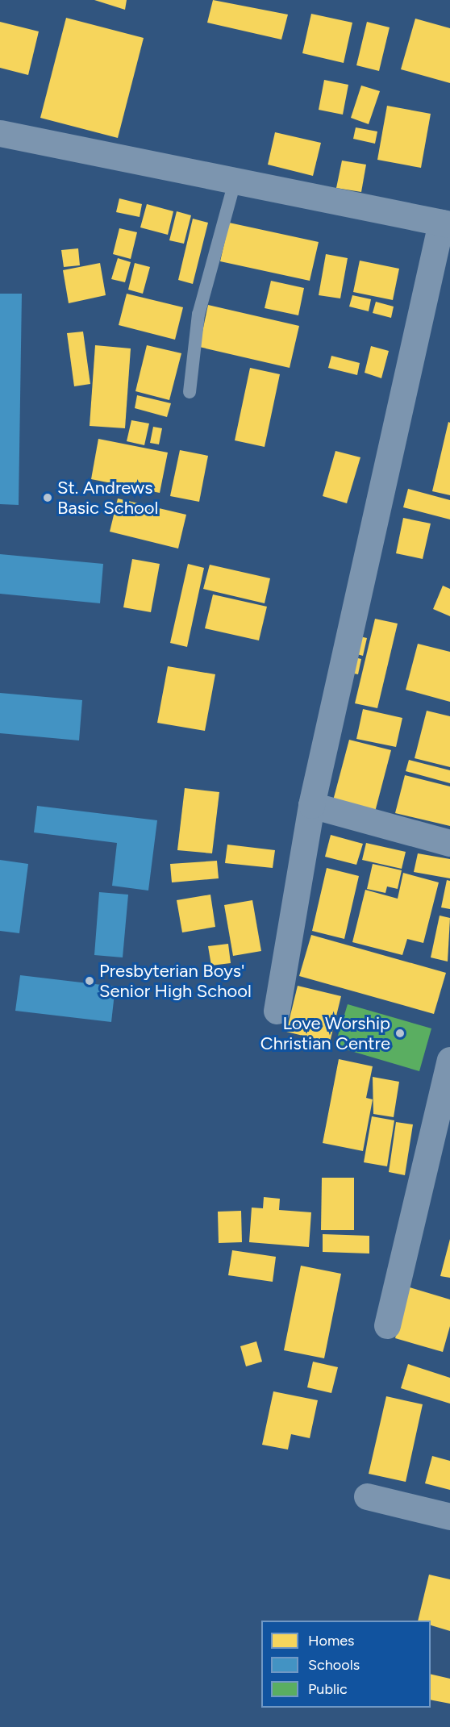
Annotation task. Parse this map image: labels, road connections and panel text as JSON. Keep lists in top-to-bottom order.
{
  "places": ["St. Andrews Basic School", "Presbyterian Boys' Senior High School", "Love Worship Christian Centre"],
  "legend": ["Homes", "Schools", "Public"]
}
